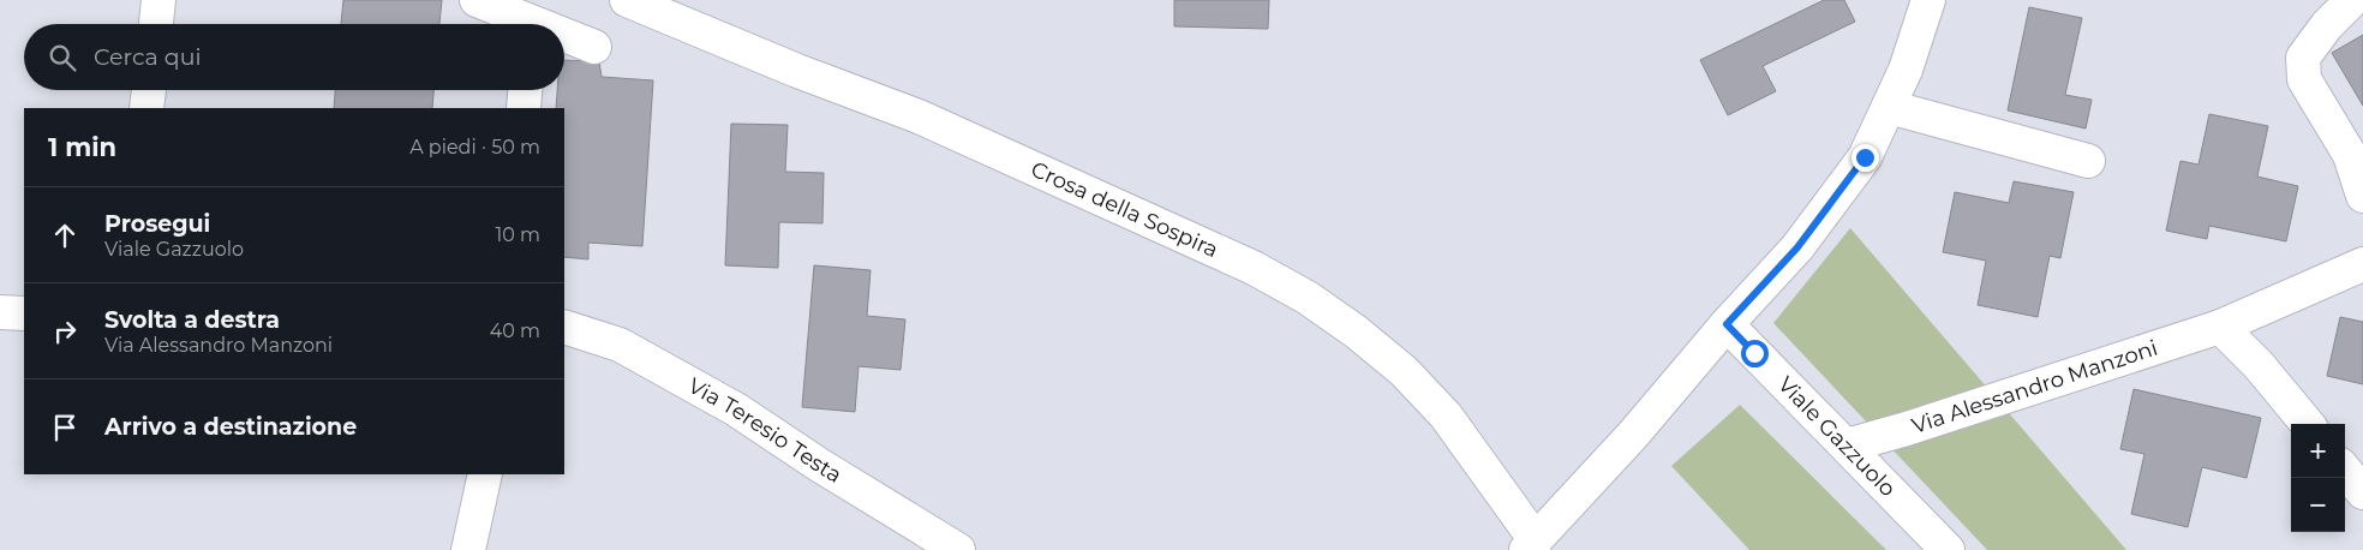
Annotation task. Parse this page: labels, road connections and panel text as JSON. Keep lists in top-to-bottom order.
{
  "streets": {
    "street": [
      "Crosa della Sospira",
      "Via Alessandro Manzoni",
      "Via Teresio Testa",
      "Viale Gazzuolo"
    ]
  },
  "crossings": [
    ["Via Alessandro Manzoni", "Viale Gazzuolo"]
  ],
  "page": {
    "search": "Cerca qui",
    "heading": ["1 min", "A piedi · 50 m"],
    "list": [
      ["Prosegui", "Viale Gazzuolo", "10 m"],
      ["Svolta a destra", "Via Alessandro Manzoni", "40 m"],
      "Arrivo a destinazione"
    ],
    "map_buttons": ["+", "−"]
  }
}
